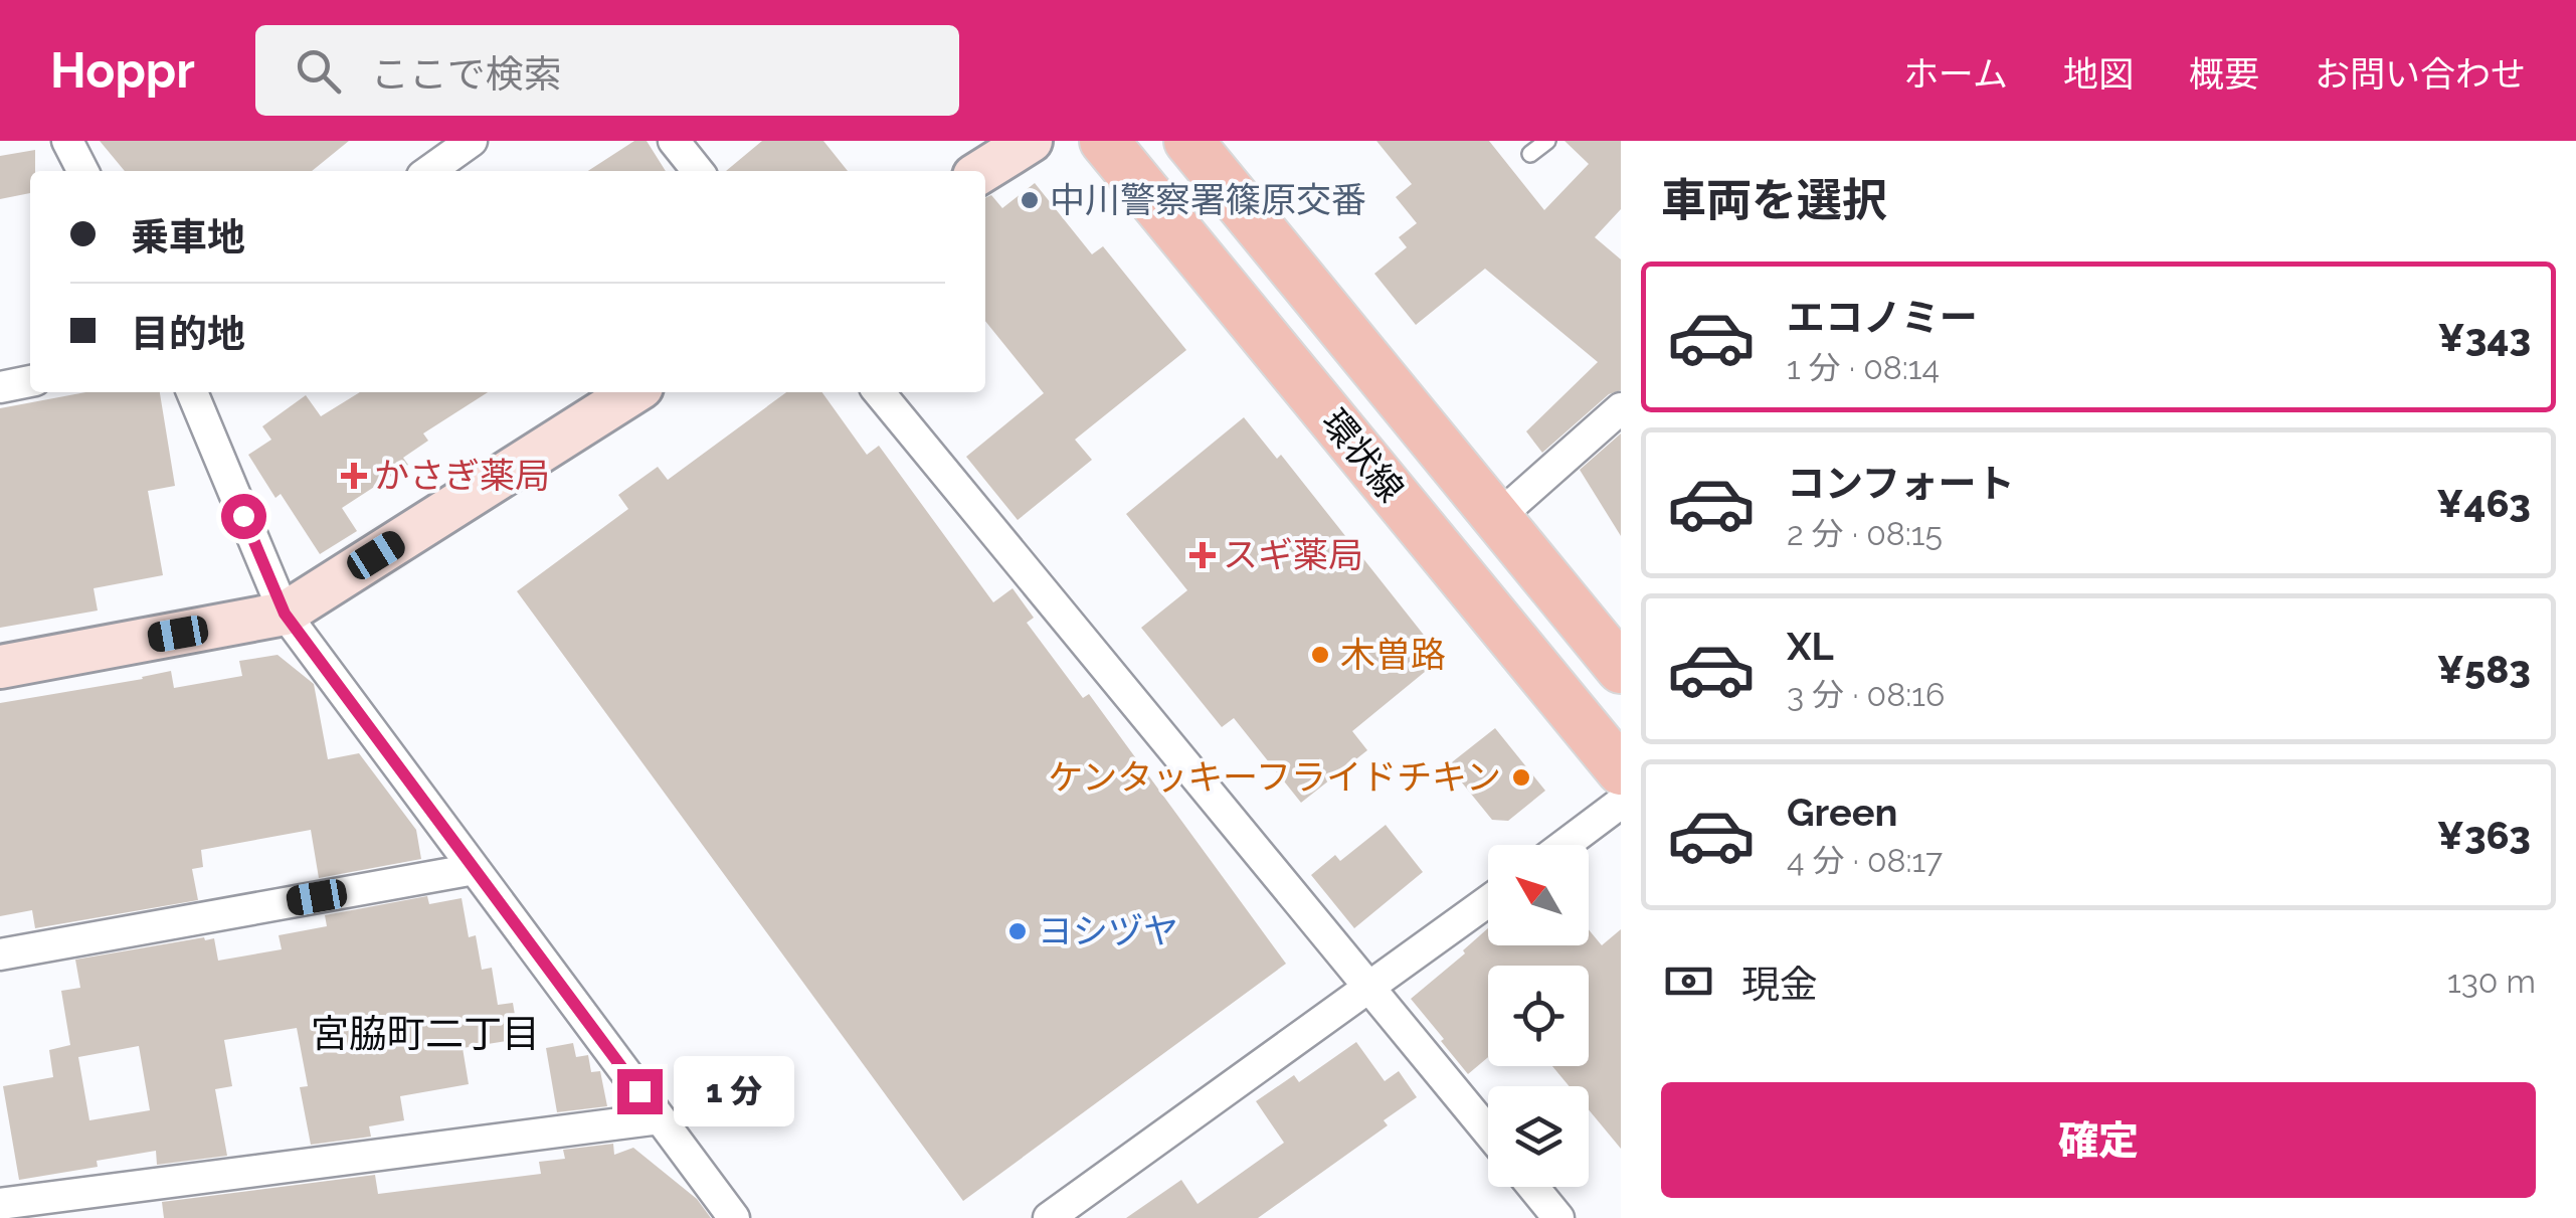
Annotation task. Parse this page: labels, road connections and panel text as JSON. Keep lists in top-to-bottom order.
{
  "streets": {
    "main road": ["環状線"]
  },
  "districts": ["宮脇町二丁目"],
  "places": {
    "other": [
      "中川警察署篠原交番",
      "木曽路",
      "ケンタッキーフライドチキン",
      "ヨシヅヤ"
    ],
    "health": ["かさぎ薬局", "スギ薬局"]
  },
  "north": "top left",
  "page": {
    "header": "Hoppr",
    "search": "ここで検索",
    "nav": [
      "ホーム",
      "地図",
      "概要",
      "お問い合わせ"
    ],
    "heading": "車両を選択",
    "banner": ["乗車地", "目的地"],
    "list": [
      {
        "name": "エコノミー",
        "note": "1 分 · 08:14",
        "value": "¥343"
      },
      {
        "name": "コンフォート",
        "note": "2 分 · 08:15",
        "value": "¥463"
      },
      {
        "name": "XL",
        "note": "3 分 · 08:16",
        "value": "¥583"
      },
      {
        "name": "Green",
        "note": "4 分 · 08:17",
        "value": "¥363"
      }
    ],
    "pay": ["現金", "130 m"],
    "bubble": "1 分",
    "buttons": "確定"
  }
}
